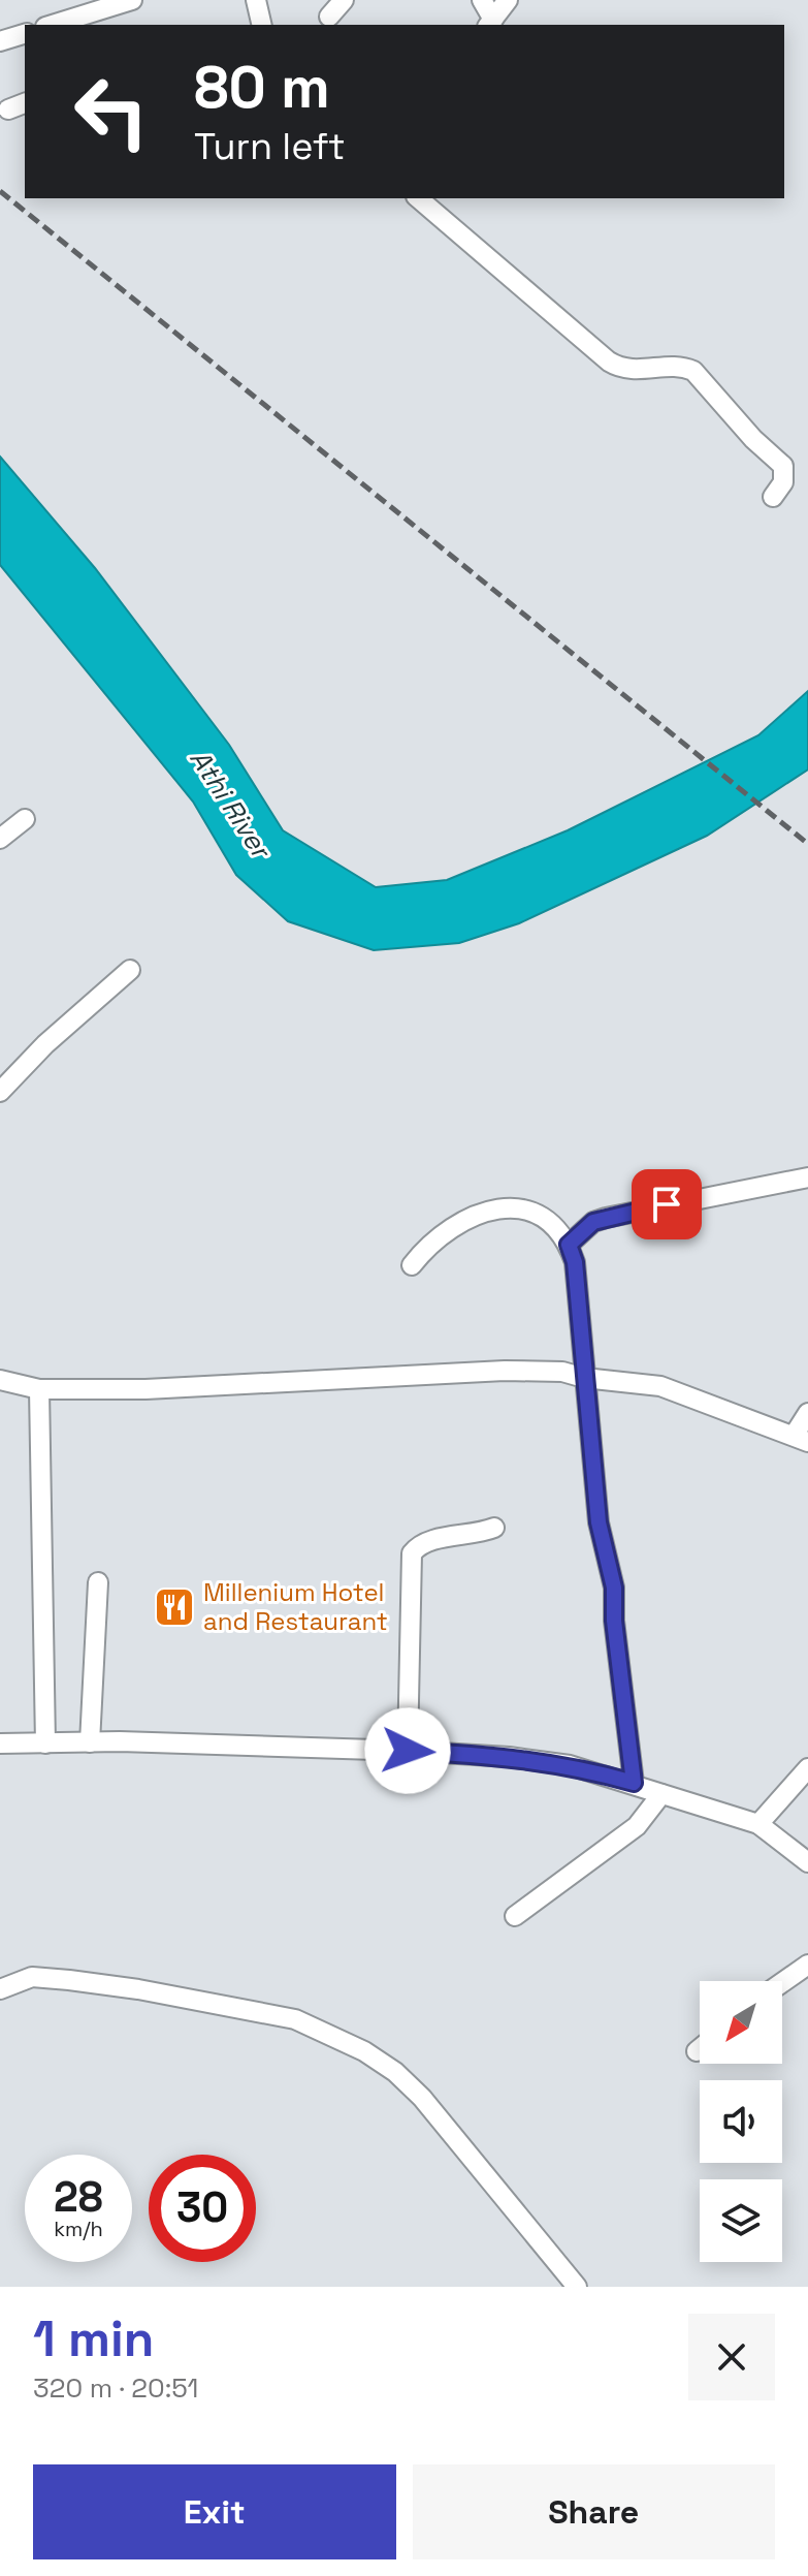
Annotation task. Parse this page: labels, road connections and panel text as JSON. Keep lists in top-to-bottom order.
{
  "water": ["Athi River"],
  "places": {
    "restaurant": ["Millenium Hotel and Restaurant"]
  },
  "north": "bottom left",
  "page": {
    "turn": ["80 m", "Turn left"],
    "speed": "28 km/h",
    "limit": "30",
    "heading": ["1 min", "320 m · 20:51"],
    "buttons": ["Exit", "Share"]
  }
}
